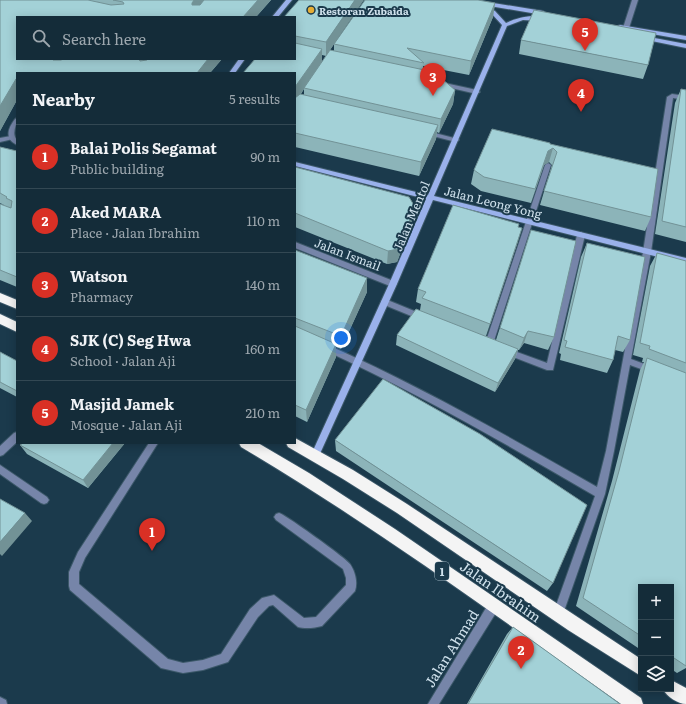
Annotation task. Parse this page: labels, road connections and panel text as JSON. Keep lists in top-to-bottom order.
{
  "streets": {
    "highway": ["1", "Jalan Ibrahim"],
    "main road": ["Jalan Leong Yong", "Jalan Mentol"],
    "street": ["Jalan Ismail", "Jalan Ahmad"]
  },
  "crossings": [
    ["Jalan Leong Yong", "Jalan Mentol"],
    ["Jalan Mentol", "Jalan Ismail"],
    ["Jalan Mentol", "Jalan Ibrahim"],
    ["Jalan Ibrahim", "Jalan Ahmad"]
  ],
  "places": ["Restoran Zubaida"],
  "page": {
    "search": "Search here",
    "pins": [
      "5",
      "3",
      "4",
      "1",
      "2"
    ],
    "heading": ["Nearby", "5 results"],
    "list": [
      {
        "mark": "1",
        "name": "Balai Polis Segamat",
        "note": "Public building",
        "value": "90 m"
      },
      {
        "mark": "2",
        "name": "Aked MARA",
        "note": "Place · Jalan Ibrahim",
        "value": "110 m"
      },
      {
        "mark": "3",
        "name": "Watson",
        "note": "Pharmacy",
        "value": "140 m"
      },
      {
        "mark": "4",
        "name": "SJK (C) Seg Hwa",
        "note": "School · Jalan Aji",
        "value": "160 m"
      },
      {
        "mark": "5",
        "name": "Masjid Jamek",
        "note": "Mosque · Jalan Aji",
        "value": "210 m"
      }
    ],
    "map_buttons": ["+", "−"]
  }
}
